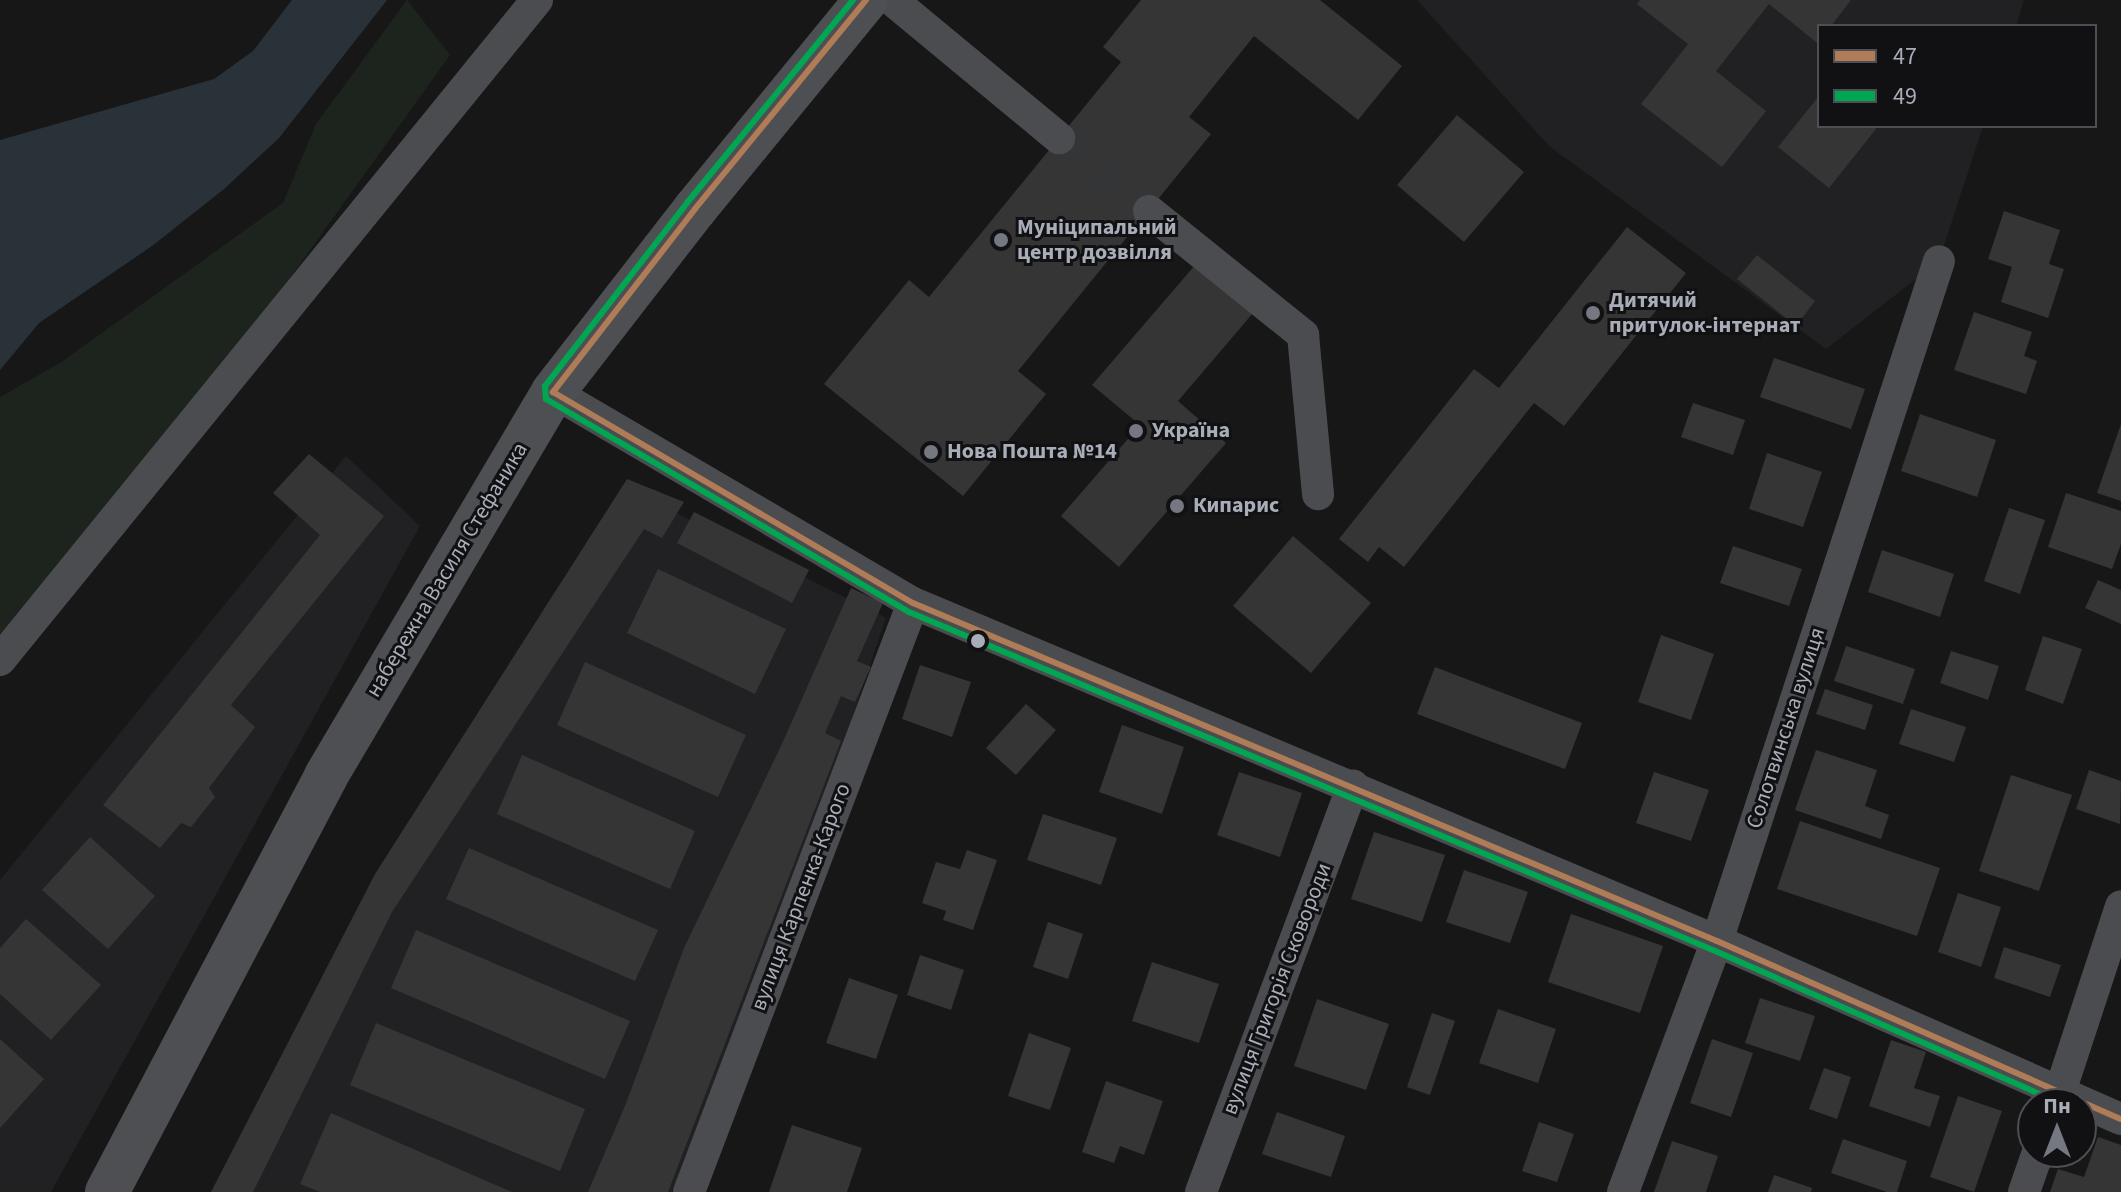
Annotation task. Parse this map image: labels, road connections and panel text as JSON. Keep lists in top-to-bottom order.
{
  "streets": {
    "main road": ["набережна Василя Стефаника"],
    "street": ["Солотвинська вулиця", "вулиця Карпенка-Карого", "вулиця Григорія Сковороди"]
  },
  "places": [
    "Муніципальний центр дозвілля",
    "Дитячий притулок-інтернат",
    "Україна",
    "Нова Пошта №14",
    "Кипарис"
  ],
  "lines": ["transit line 47", "transit line 49"],
  "legend": ["47", "49"],
  "north": "top"
}
